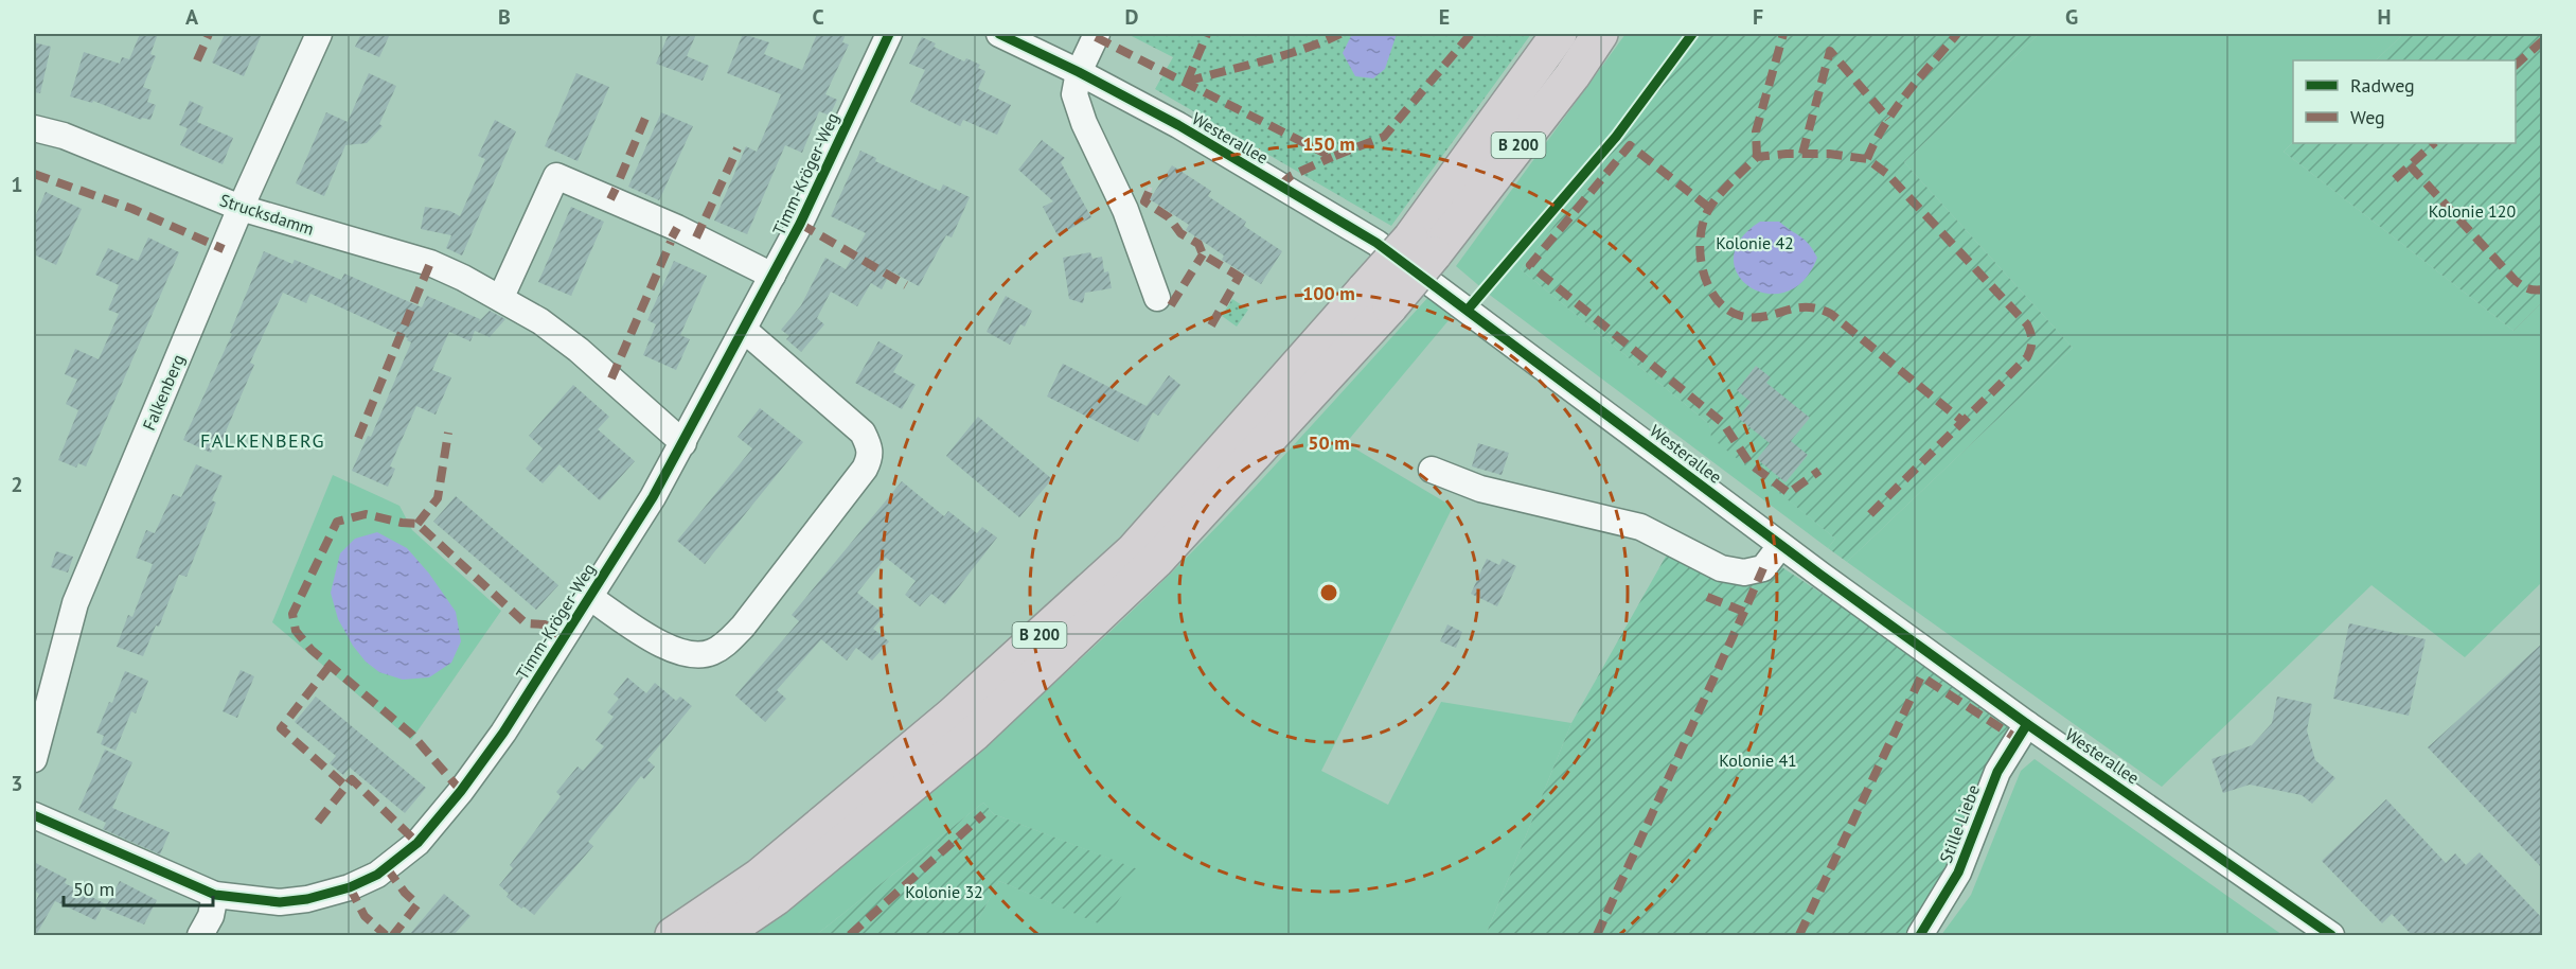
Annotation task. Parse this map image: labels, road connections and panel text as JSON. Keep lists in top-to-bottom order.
{
  "streets": {
    "highway": ["B 200"],
    "street": [
      "Westerallee",
      "Timm-Kröger-Weg",
      "Strucksdamm",
      "Falkenberg",
      "Stille Liebe"
    ]
  },
  "crossings": [
    ["Westerallee", "Stille Liebe"],
    ["Timm-Kröger-Weg", "Strucksdamm"],
    ["Strucksdamm", "Falkenberg"]
  ],
  "districts": ["FALKENBERG"],
  "parks": [
    "Kolonie 120",
    "Kolonie 42",
    "Kolonie 41",
    "Kolonie 32"
  ],
  "legend": ["Radweg", "Weg"],
  "scale_bar": "50 m",
  "grid": {
    "columns": [
      "A",
      "B",
      "C",
      "D",
      "E",
      "F",
      "G",
      "H"
    ],
    "rows": ["1", "2", "3"]
  },
  "rings": ["150 m", "100 m", "50 m"]
}
